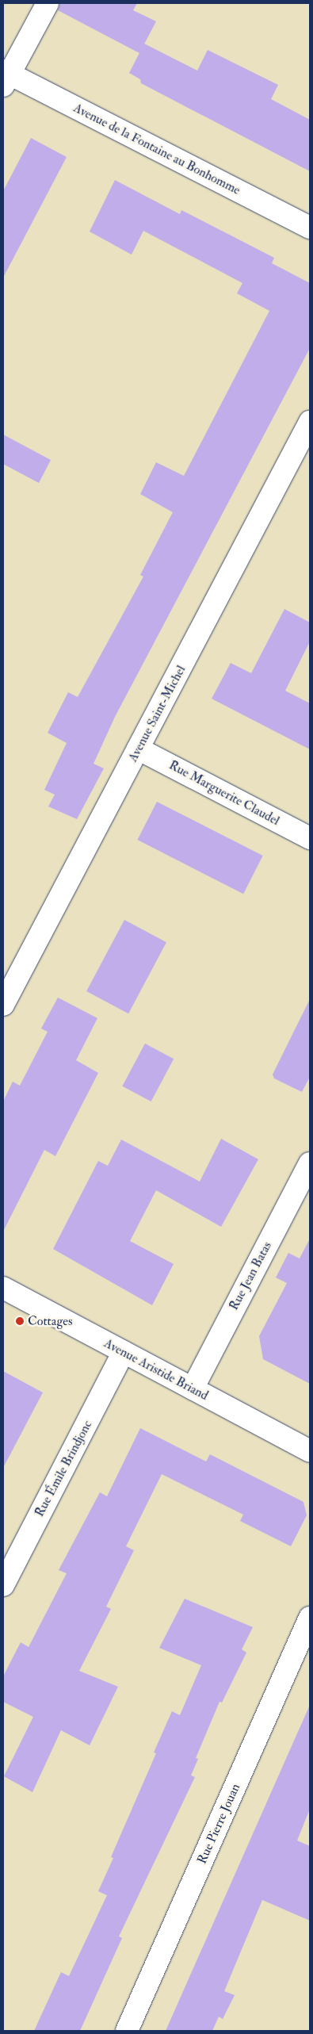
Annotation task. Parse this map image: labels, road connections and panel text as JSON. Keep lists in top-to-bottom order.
{
  "streets": {
    "street": [
      "Avenue de la Fontaine au Bonhomme",
      "Avenue Saint-Michel",
      "Rue Marguerite Claudel",
      "Rue Jean Batas",
      "Avenue Aristide Briand",
      "Rue Émile Brindjonc",
      "Rue Pierre Jouan"
    ]
  },
  "crossings": [
    ["Avenue Saint-Michel", "Rue Marguerite Claudel"],
    ["Rue Jean Batas", "Avenue Aristide Briand"],
    ["Avenue Aristide Briand", "Rue Émile Brindjonc"]
  ],
  "places": ["Cottages"]
}
